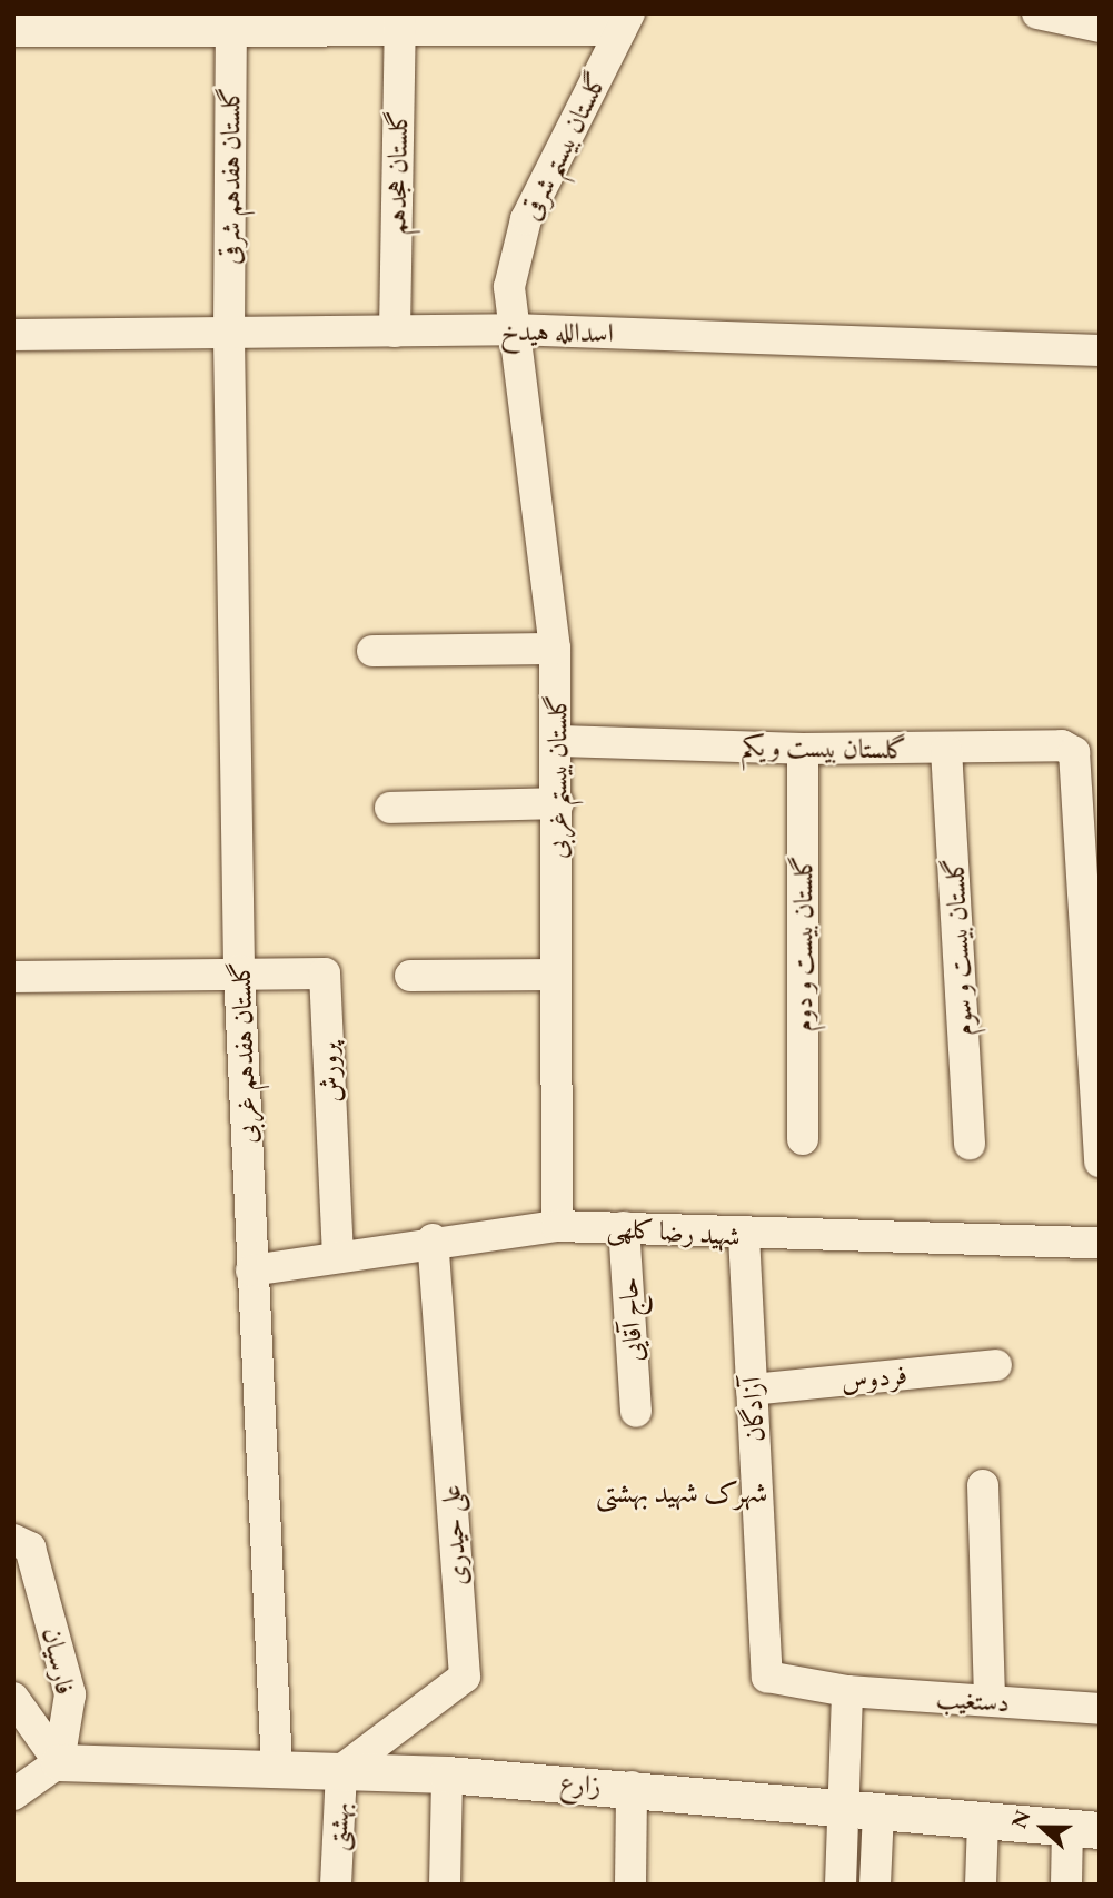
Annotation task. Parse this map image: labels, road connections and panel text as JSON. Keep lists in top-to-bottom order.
{
  "streets": {
    "street": [
      "گلستان بیستم شرقی",
      "گلستان هجدهم",
      "گلستان هفدهم شرقی",
      "اسدالله هیدخ",
      "گلستان بیست و یکم",
      "گلستان بیستم غربی",
      "گلستان بیست و دوم",
      "گلستان بیست و سوم",
      "گلستان هفدهم غربی",
      "پرورش",
      "شهید رضا کلهی",
      "حاج آقایی",
      "فردوس",
      "آزادگان",
      "علی حیدری",
      "فارسیان",
      "دستغیب",
      "زارع",
      "بهشتی"
    ]
  },
  "crossings": [
    ["گلستان بیستم شرقی", "اسدالله هیدخ"],
    ["گلستان بیستم شرقی", "گلستان بیستم غربی"],
    ["گلستان هجدهم", "اسدالله هیدخ"],
    ["گلستان هفدهم شرقی", "اسدالله هیدخ"],
    ["گلستان هفدهم شرقی", "گلستان هفدهم غربی"],
    ["اسدالله هیدخ", "گلستان بیستم غربی"],
    ["اسدالله هیدخ", "گلستان هفدهم غربی"],
    ["گلستان بیست و یکم", "گلستان بیستم غربی"],
    ["گلستان بیست و یکم", "گلستان بیست و دوم"],
    ["گلستان بیست و یکم", "گلستان بیست و سوم"],
    ["گلستان بیستم غربی", "شهید رضا کلهی"],
    ["گلستان هفدهم غربی", "پرورش"],
    ["گلستان هفدهم غربی", "شهید رضا کلهی"],
    ["گلستان هفدهم غربی", "زارع"],
    ["پرورش", "شهید رضا کلهی"],
    ["شهید رضا کلهی", "حاج آقایی"],
    ["شهید رضا کلهی", "آزادگان"],
    ["شهید رضا کلهی", "علی حیدری"],
    ["فردوس", "آزادگان"],
    ["آزادگان", "دستغیب"],
    ["علی حیدری", "زارع"],
    ["علی حیدری", "بهشتی"],
    ["فارسیان", "زارع"],
    ["زارع", "بهشتی"]
  ],
  "districts": ["شهرک شهید بهشتی"],
  "north": "left"
}
